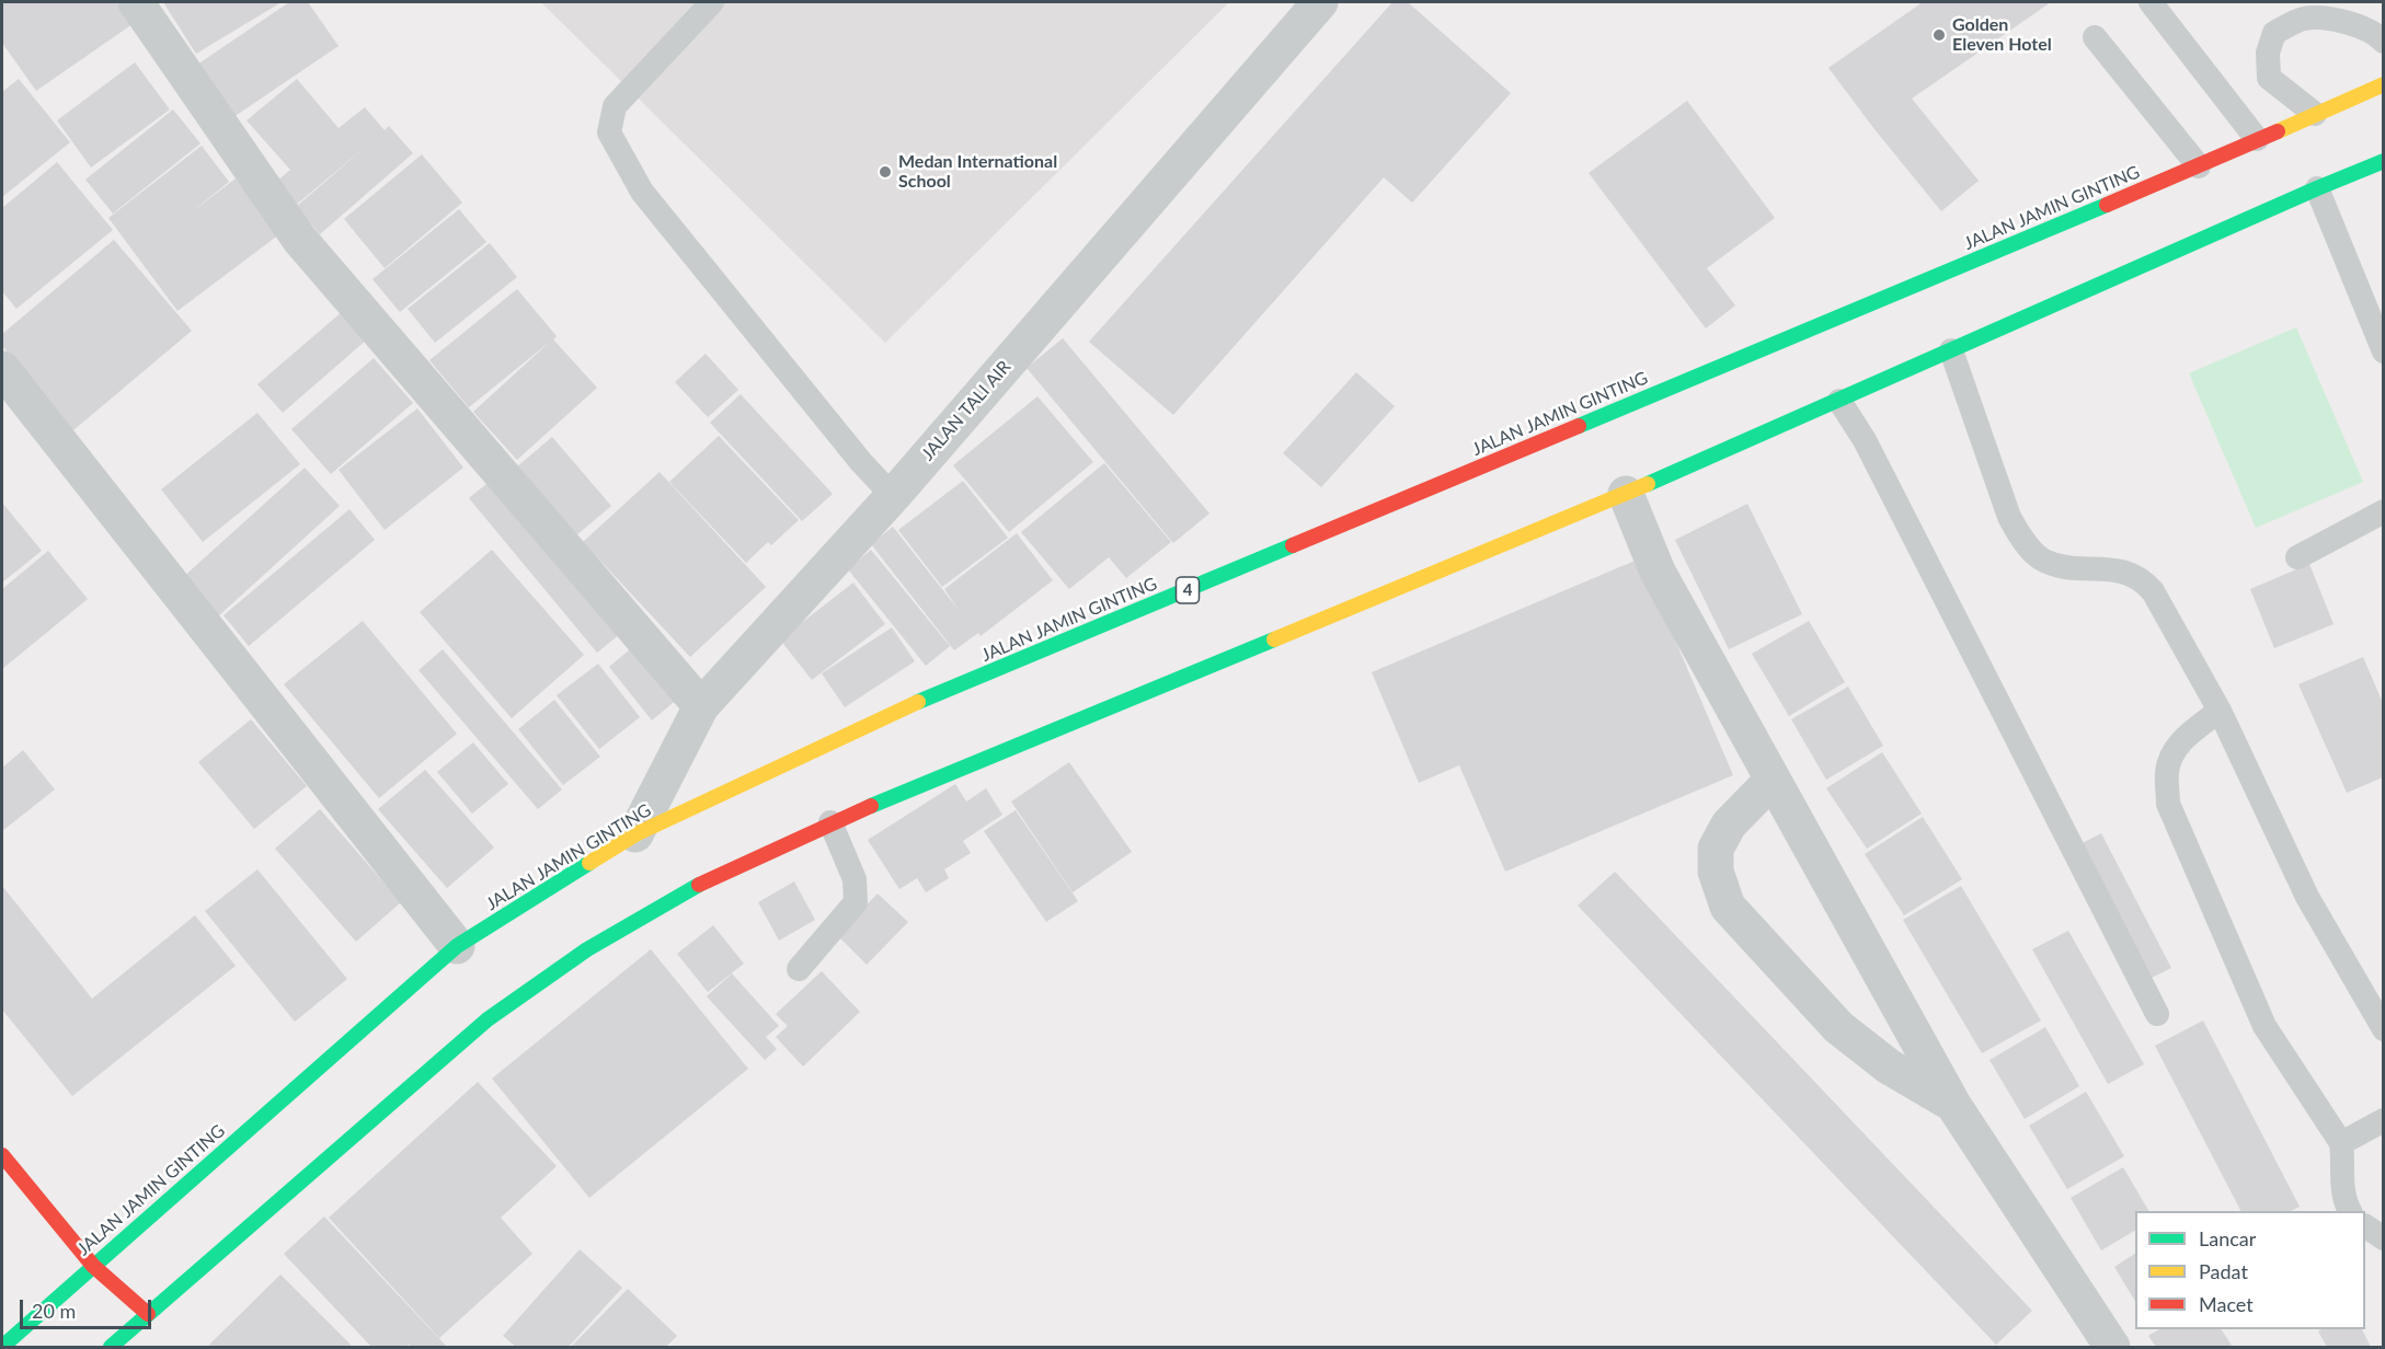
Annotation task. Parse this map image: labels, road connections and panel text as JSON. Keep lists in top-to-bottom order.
{
  "streets": {
    "main road": ["JALAN JAMIN GINTING", "4"],
    "street": ["JALAN TALI AIR"]
  },
  "crossings": [
    ["JALAN JAMIN GINTING", "JALAN TALI AIR"]
  ],
  "places": ["Golden Eleven Hotel", "Medan International School"],
  "legend": ["Lancar", "Padat", "Macet"],
  "scale_bar": "20 m"
}
